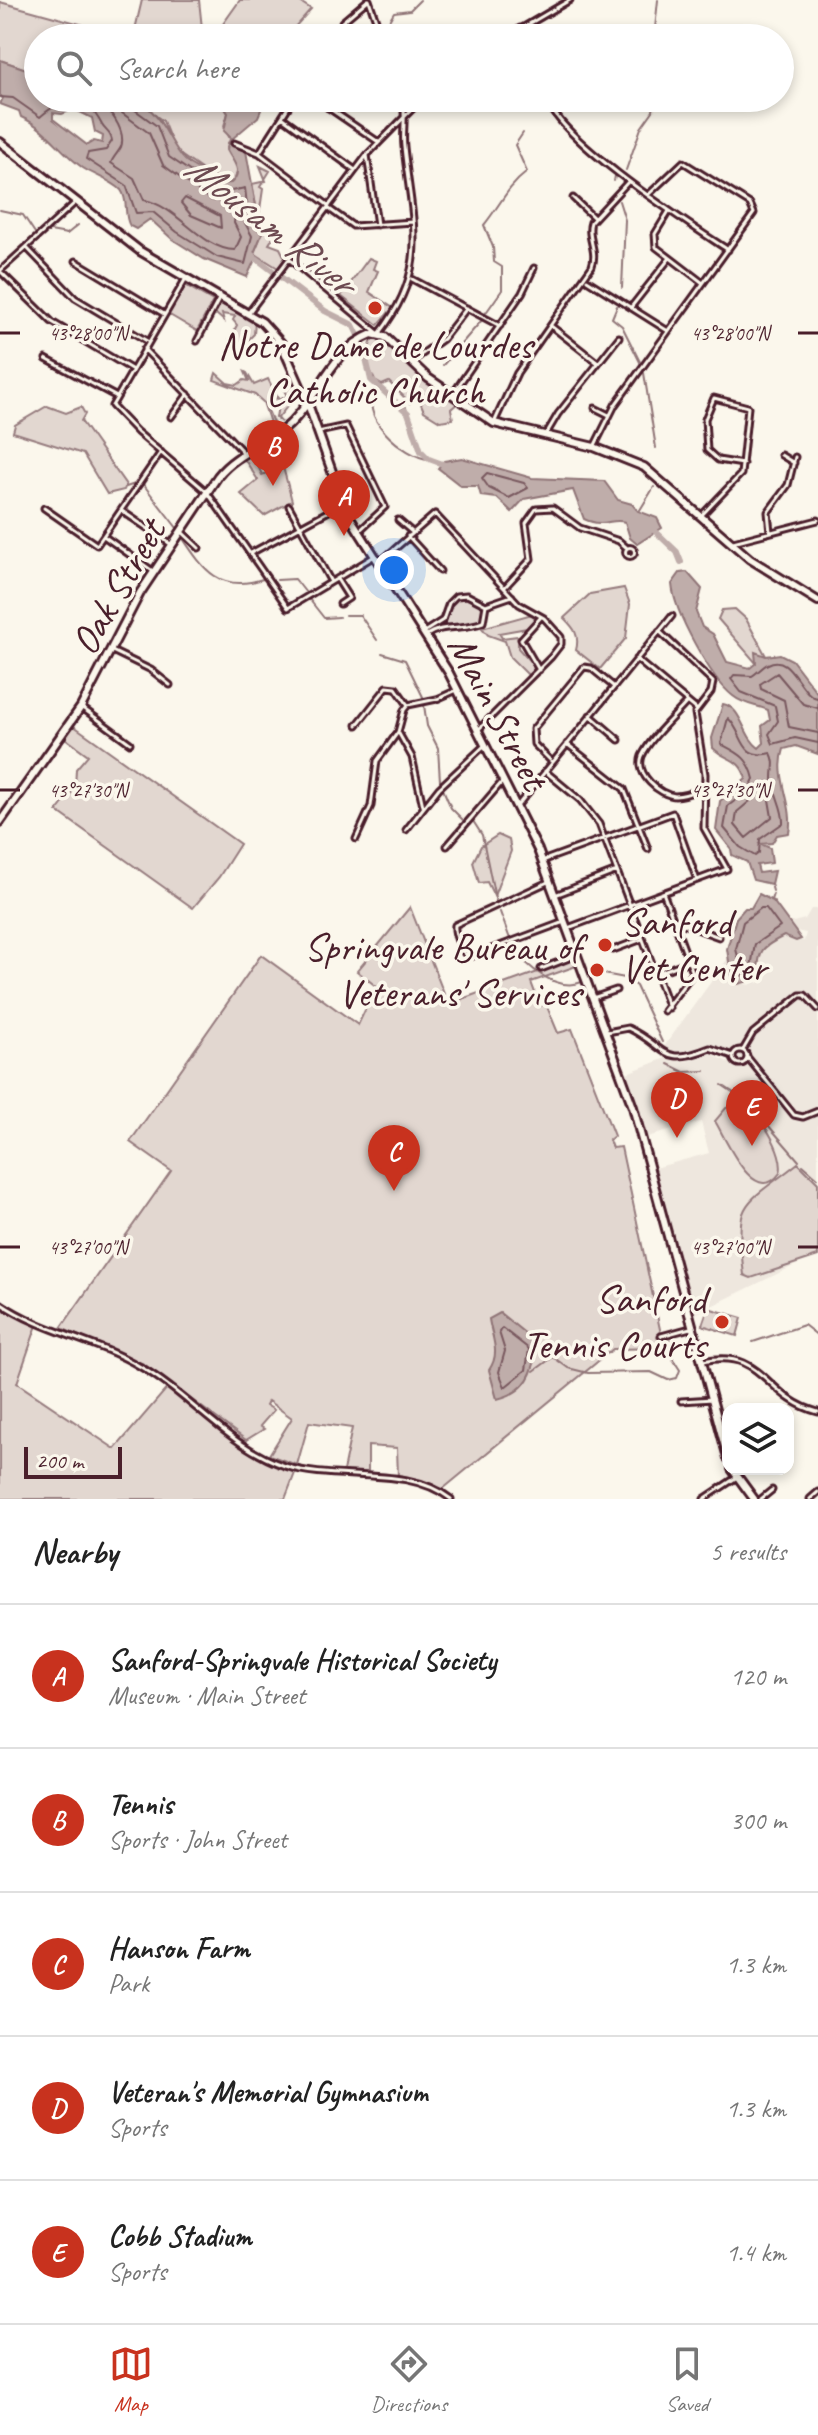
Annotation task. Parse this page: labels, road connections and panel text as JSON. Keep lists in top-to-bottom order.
{
  "streets": {
    "main road": ["Oak Street", "Main Street"]
  },
  "crossings": [
    ["Oak Street", "Main Street"]
  ],
  "water": ["Mousam River"],
  "places": [
    "Notre Dame de Lourdes Catholic Church",
    "Sanford Vet Center",
    "Springvale Bureau of Veterans' Services",
    "Sanford Tennis Courts"
  ],
  "scale_bar": "200 m",
  "page": {
    "search": "Search here",
    "pins": [
      "B",
      "A",
      "D",
      "E",
      "C"
    ],
    "scale": "200 m",
    "heading": ["Nearby", "5 results"],
    "list": [
      {
        "mark": "A",
        "name": "Sanford-Springvale Historical Society",
        "note": "Museum · Main Street",
        "value": "120 m"
      },
      {
        "mark": "B",
        "name": "Tennis",
        "note": "Sports · John Street",
        "value": "300 m"
      },
      {
        "mark": "C",
        "name": "Hanson Farm",
        "note": "Park",
        "value": "1.3 km"
      },
      {
        "mark": "D",
        "name": "Veteran's Memorial Gymnasium",
        "note": "Sports",
        "value": "1.3 km"
      },
      {
        "mark": "E",
        "name": "Cobb Stadium",
        "note": "Sports",
        "value": "1.4 km"
      }
    ],
    "nav": ["Map", "Directions", "Saved"]
  },
  "coordinates": ["43°28'00\"N", "43°27'30\"N", "43°27'00\"N"]
}
